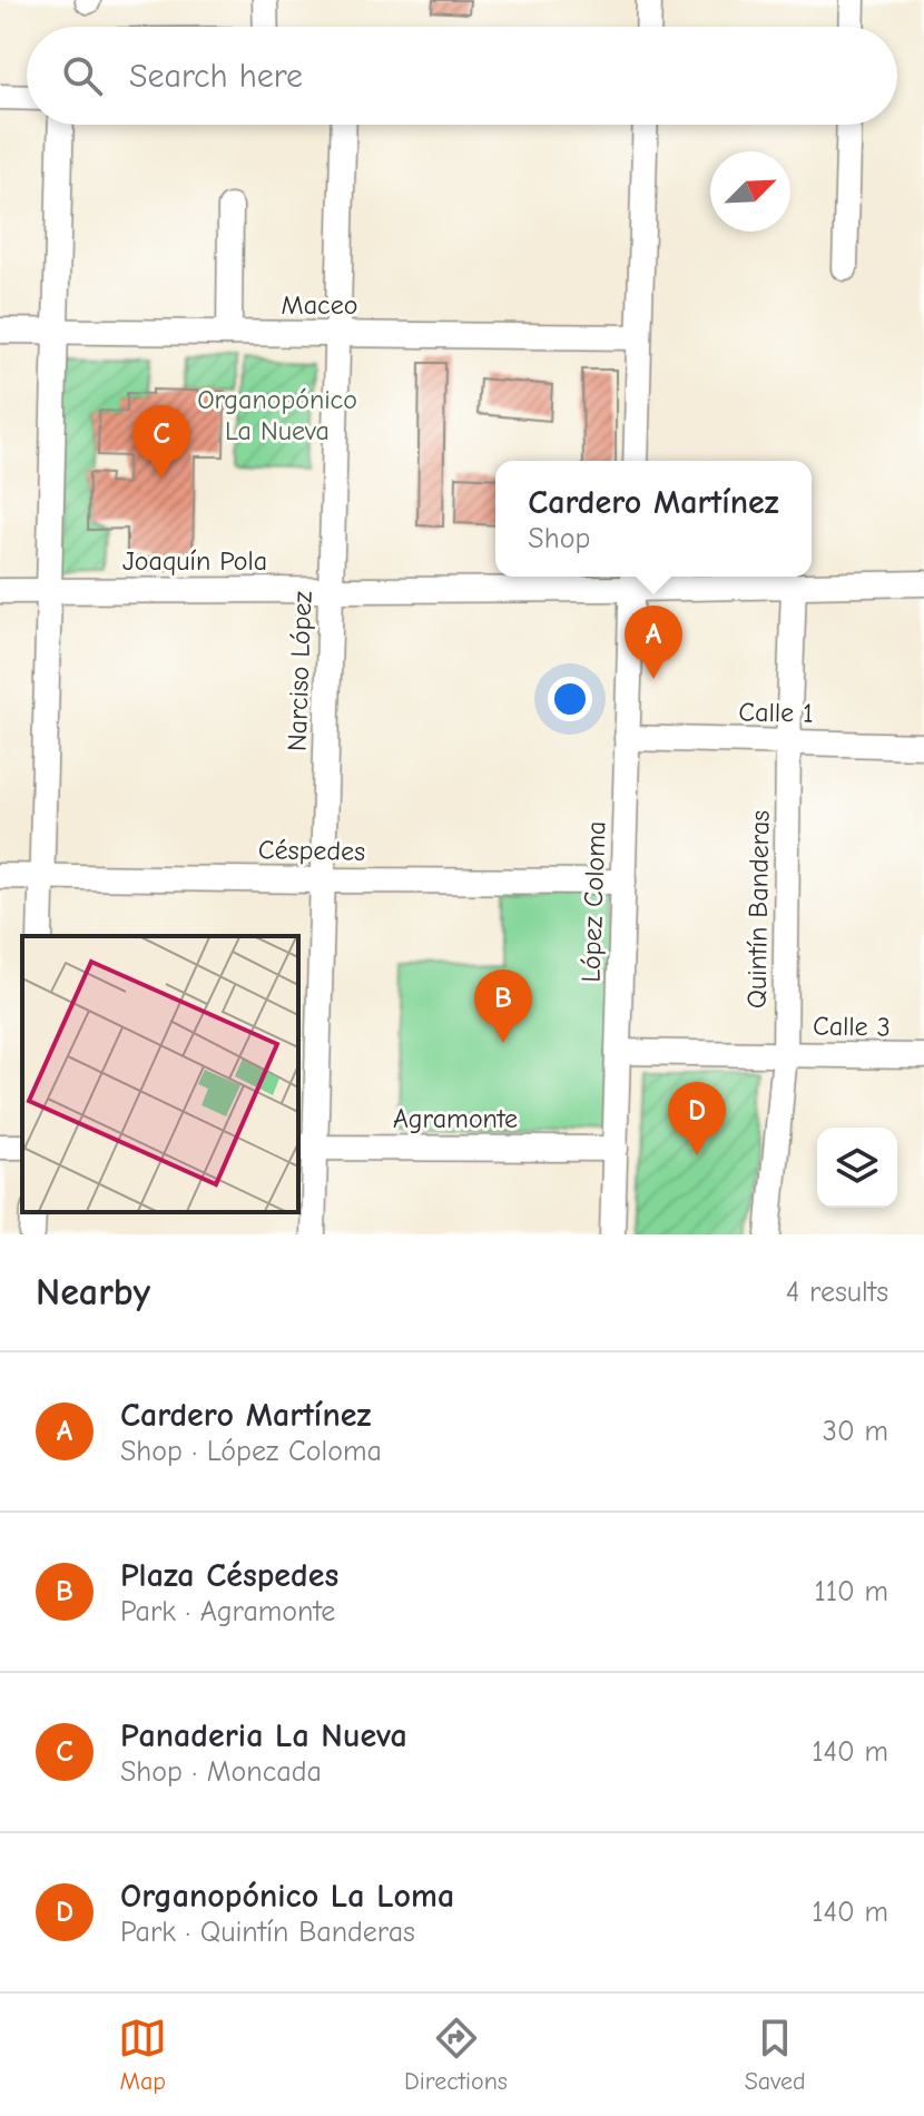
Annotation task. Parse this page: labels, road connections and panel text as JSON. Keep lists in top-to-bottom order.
{
  "streets": {
    "street": [
      "Maceo",
      "Joaquín Pola",
      "Narciso López",
      "Calle 1",
      "Céspedes",
      "López Coloma",
      "Quintín Banderas",
      "Calle 3",
      "Agramonte"
    ]
  },
  "crossings": [
    ["Maceo", "Narciso López"],
    ["Joaquín Pola", "Narciso López"],
    ["Joaquín Pola", "López Coloma"],
    ["Joaquín Pola", "Quintín Banderas"],
    ["Narciso López", "Céspedes"],
    ["Narciso López", "Agramonte"],
    ["Calle 1", "López Coloma"],
    ["Calle 1", "Quintín Banderas"],
    ["Céspedes", "López Coloma"],
    ["López Coloma", "Calle 3"],
    ["López Coloma", "Agramonte"],
    ["Quintín Banderas", "Calle 3"]
  ],
  "parks": ["Organopónico La Nueva"],
  "north": "top right",
  "page": {
    "search": "Search here",
    "pins": [
      "C",
      "A",
      "B",
      "D"
    ],
    "popup": ["Cardero Martínez", "Shop"],
    "heading": ["Nearby", "4 results"],
    "list": [
      {
        "mark": "A",
        "name": "Cardero Martínez",
        "note": "Shop · López Coloma",
        "value": "30 m"
      },
      {
        "mark": "B",
        "name": "Plaza Céspedes",
        "note": "Park · Agramonte",
        "value": "110 m"
      },
      {
        "mark": "C",
        "name": "Panaderia La Nueva",
        "note": "Shop · Moncada",
        "value": "140 m"
      },
      {
        "mark": "D",
        "name": "Organopónico La Loma",
        "note": "Park · Quintín Banderas",
        "value": "140 m"
      }
    ],
    "nav": ["Map", "Directions", "Saved"]
  }
}
